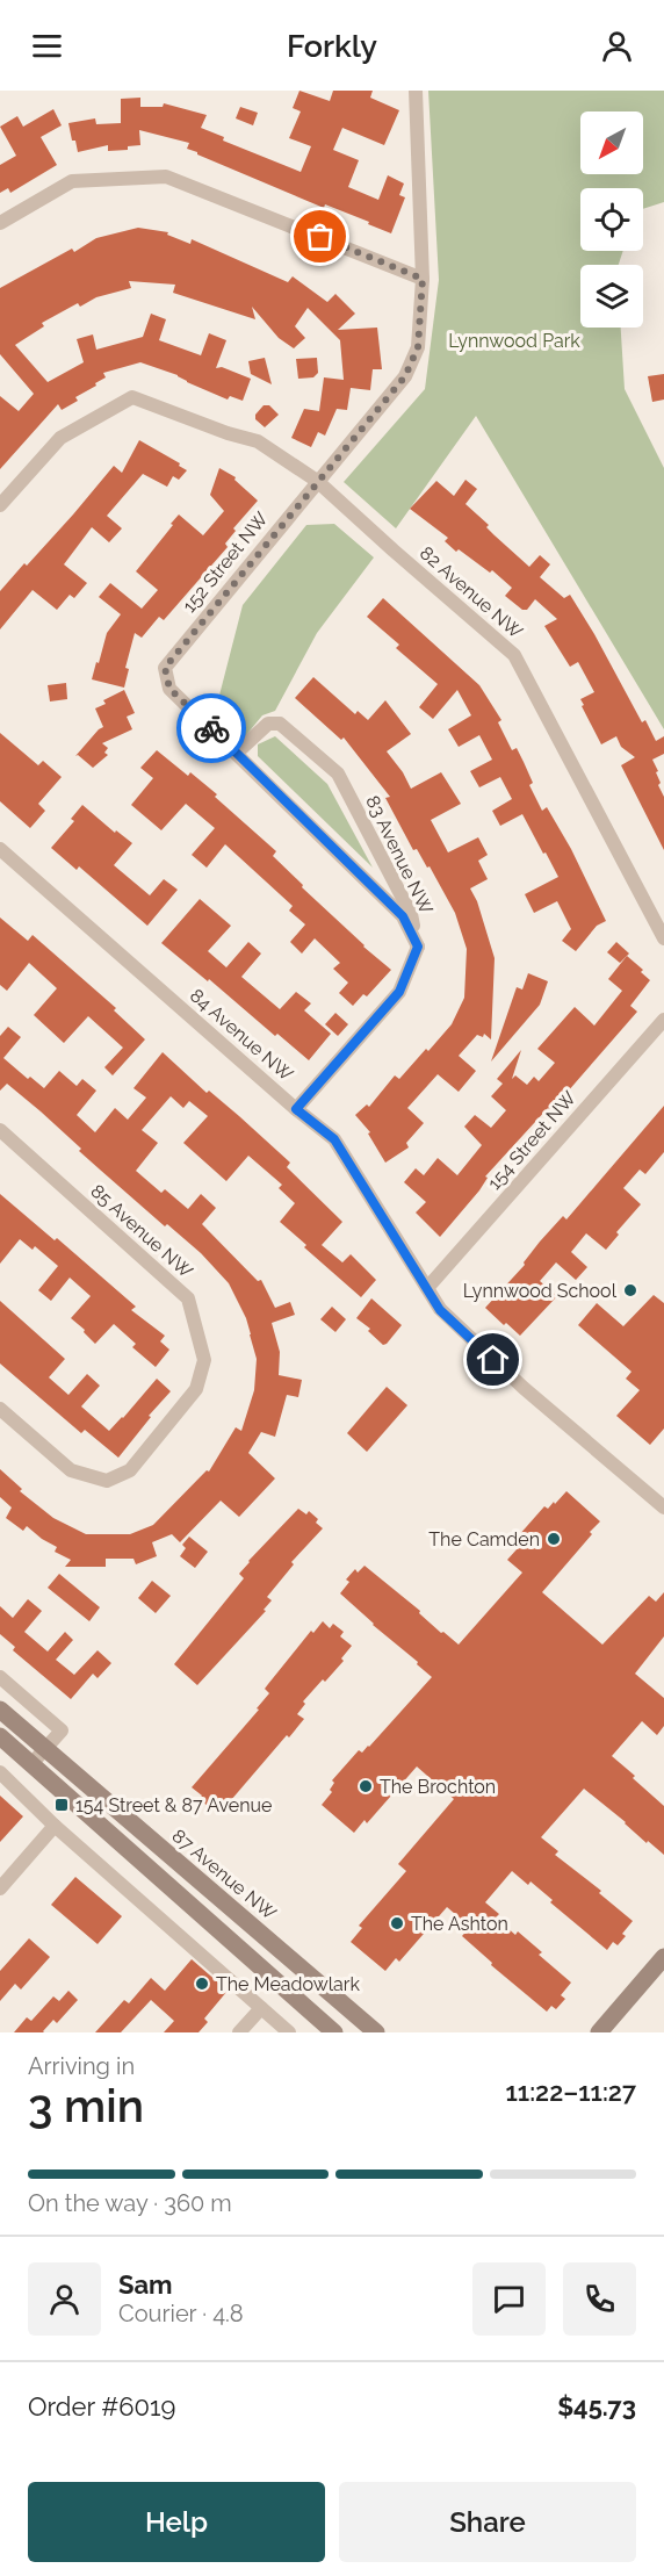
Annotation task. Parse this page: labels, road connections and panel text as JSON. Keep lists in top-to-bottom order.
{
  "streets": {
    "main road": ["87 Avenue NW"],
    "street": [
      "152 Street NW",
      "82 Avenue NW",
      "83 Avenue NW",
      "84 Avenue NW",
      "154 Street NW",
      "85 Avenue NW"
    ]
  },
  "crossings": [
    ["152 Street NW", "82 Avenue NW"],
    ["152 Street NW", "83 Avenue NW"],
    ["84 Avenue NW", "154 Street NW"]
  ],
  "parks": ["Lynnwood Park"],
  "places": {
    "other": [
      "Lynnwood School",
      "The Camden",
      "The Brochton",
      "The Ashton",
      "The Meadowlark"
    ],
    "transit": ["154 Street & 87 Avenue"]
  },
  "north": "bottom left",
  "page": {
    "header": "Forkly",
    "heading": ["3 min", "Arriving in", "11:22–11:27"],
    "panel": [
      "Sam",
      "Courier · 4.8",
      "Order #6019",
      "$45.73"
    ],
    "bar": "On the way · 360 m",
    "buttons": ["Help", "Share"]
  }
}
